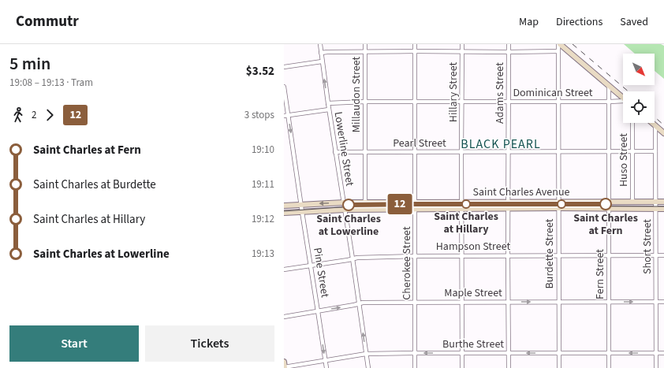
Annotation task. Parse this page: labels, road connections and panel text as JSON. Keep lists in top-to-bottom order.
{
  "streets": {
    "main road": ["Saint Charles Avenue"],
    "street": [
      "Hillary Street",
      "Adams Street",
      "Dominican Street",
      "Millaudon Street",
      "Pearl Street",
      "Lowerline Street",
      "Huso Street",
      "Hampson Street",
      "Short Street",
      "Burdette Street",
      "Cherokee Street",
      "Pine Street",
      "Fern Street",
      "Maple Street",
      "Burthe Street"
    ]
  },
  "crossings": [
    ["Hillary Street", "Dominican Street"],
    ["Hillary Street", "Pearl Street"],
    ["Hillary Street", "Saint Charles Avenue"],
    ["Hillary Street", "Hampson Street"],
    ["Hillary Street", "Maple Street"],
    ["Hillary Street", "Burthe Street"],
    ["Adams Street", "Dominican Street"],
    ["Adams Street", "Pearl Street"],
    ["Adams Street", "Saint Charles Avenue"],
    ["Adams Street", "Hampson Street"],
    ["Adams Street", "Maple Street"],
    ["Adams Street", "Burthe Street"],
    ["Dominican Street", "Millaudon Street"],
    ["Dominican Street", "Lowerline Street"],
    ["Dominican Street", "Burdette Street"],
    ["Dominican Street", "Cherokee Street"],
    ["Dominican Street", "Fern Street"],
    ["Millaudon Street", "Pearl Street"],
    ["Millaudon Street", "Saint Charles Avenue"],
    ["Pearl Street", "Lowerline Street"],
    ["Pearl Street", "Huso Street"],
    ["Pearl Street", "Short Street"],
    ["Pearl Street", "Burdette Street"],
    ["Pearl Street", "Cherokee Street"],
    ["Pearl Street", "Fern Street"],
    ["Lowerline Street", "Saint Charles Avenue"],
    ["Lowerline Street", "Hampson Street"],
    ["Lowerline Street", "Maple Street"],
    ["Lowerline Street", "Burthe Street"],
    ["Huso Street", "Saint Charles Avenue"],
    ["Saint Charles Avenue", "Short Street"],
    ["Saint Charles Avenue", "Burdette Street"],
    ["Saint Charles Avenue", "Cherokee Street"],
    ["Saint Charles Avenue", "Pine Street"],
    ["Saint Charles Avenue", "Fern Street"],
    ["Hampson Street", "Short Street"],
    ["Hampson Street", "Burdette Street"],
    ["Hampson Street", "Cherokee Street"],
    ["Hampson Street", "Pine Street"],
    ["Hampson Street", "Fern Street"],
    ["Short Street", "Maple Street"],
    ["Short Street", "Burthe Street"],
    ["Burdette Street", "Maple Street"],
    ["Burdette Street", "Burthe Street"],
    ["Cherokee Street", "Maple Street"],
    ["Cherokee Street", "Burthe Street"],
    ["Pine Street", "Maple Street"],
    ["Pine Street", "Burthe Street"],
    ["Fern Street", "Maple Street"],
    ["Fern Street", "Burthe Street"]
  ],
  "one_way": ["Pine Street", "Maple Street", "Burthe Street"],
  "districts": ["BLACK PEARL"],
  "places": ["Saint Charles at Hillary", "Saint Charles at Fern", "Saint Charles at Lowerline"],
  "lines": ["tram line 12"],
  "north": "bottom right",
  "page": {
    "header": "Commutr",
    "nav": ["Map", "Directions", "Saved"],
    "heading": ["5 min", "19:08 – 19:13 · Tram", "$3.52"],
    "on_map": "12",
    "legs": ["2", "12", "3 stops"],
    "list": [
      {
        "name": "Saint Charles at Fern",
        "value": "19:10"
      },
      {
        "name": "Saint Charles at Burdette",
        "value": "19:11"
      },
      {
        "name": "Saint Charles at Hillary",
        "value": "19:12"
      },
      {
        "name": "Saint Charles at Lowerline",
        "value": "19:13"
      }
    ],
    "buttons": ["Start", "Tickets"]
  }
}
